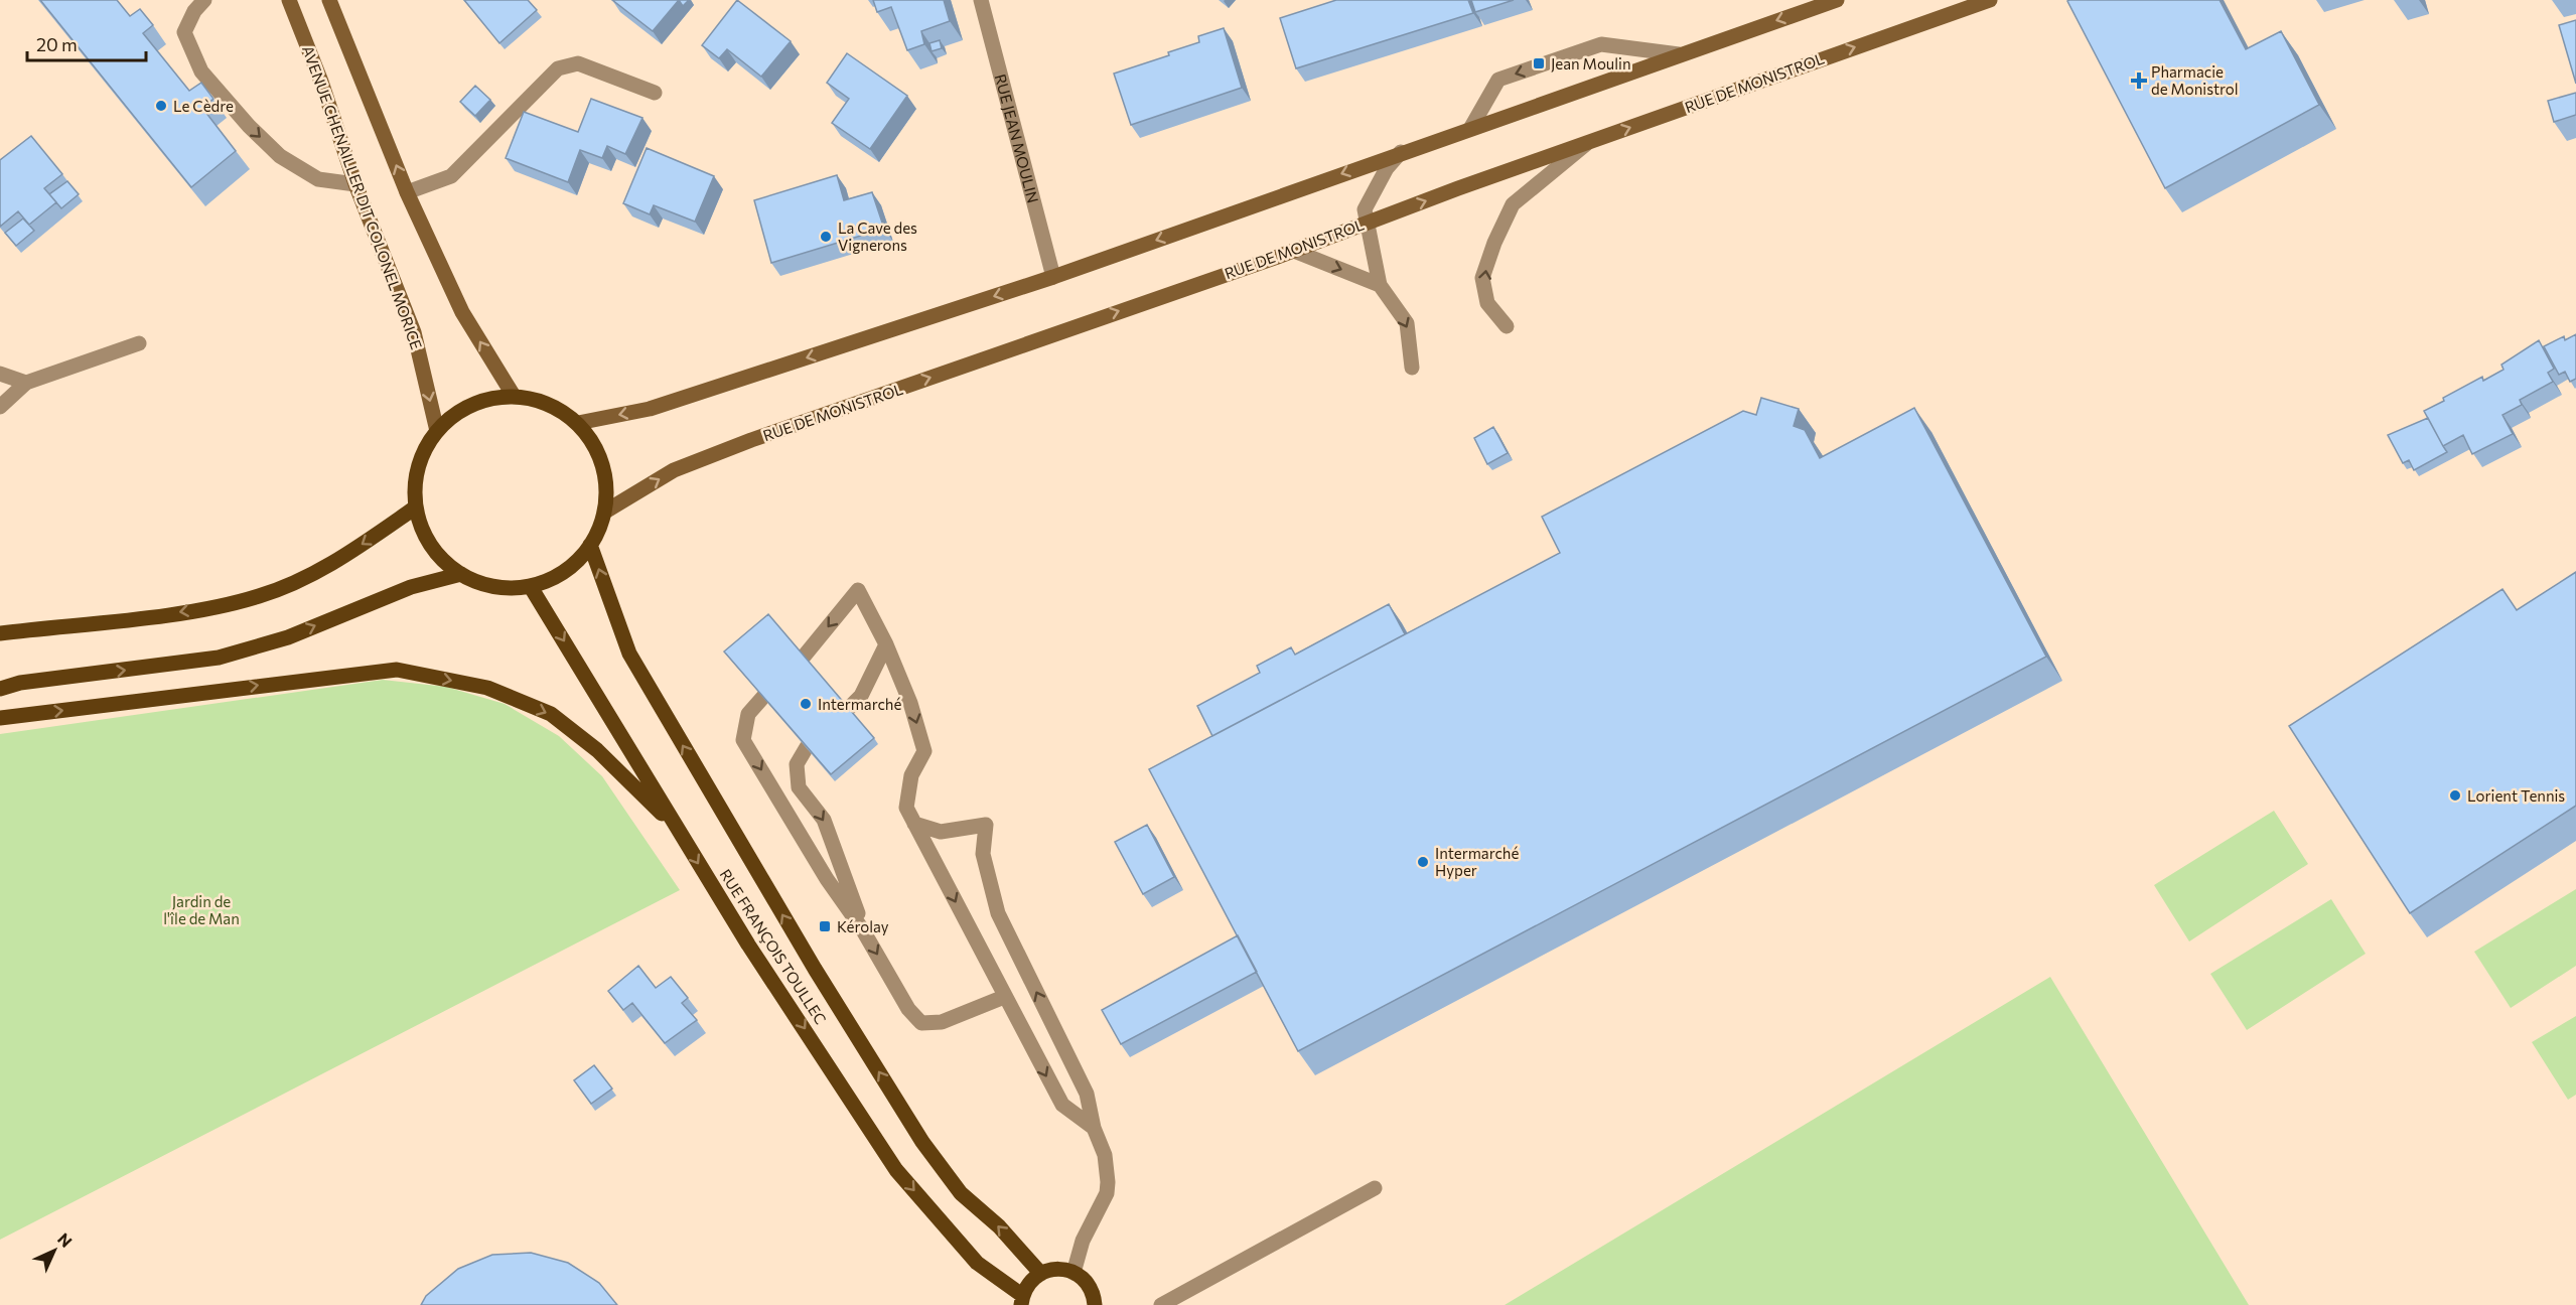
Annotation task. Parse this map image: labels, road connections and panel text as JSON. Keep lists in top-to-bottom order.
{
  "streets": {
    "main road": ["RUE DE MONISTROL", "AVENUE CHENAILLER DIT COLONEL MORICE", "RUE FRANÇOIS TOULLEC"],
    "street": ["RUE JEAN MOULIN"]
  },
  "crossings": [
    ["RUE DE MONISTROL", "AVENUE CHENAILLER DIT COLONEL MORICE"],
    ["RUE DE MONISTROL", "RUE FRANÇOIS TOULLEC"],
    ["AVENUE CHENAILLER DIT COLONEL MORICE", "RUE FRANÇOIS TOULLEC"]
  ],
  "parks": ["Jardin de l'île de Man"],
  "places": {
    "transit": ["Jean Moulin", "Kérolay"],
    "health": ["Pharmacie de Monistrol"],
    "other": [
      "Le Cèdre",
      "La Cave des Vignerons",
      "Intermarché",
      "Lorient Tennis",
      "Intermarché Hyper"
    ]
  },
  "scale_bar": "20 m",
  "north": "top right"
}
